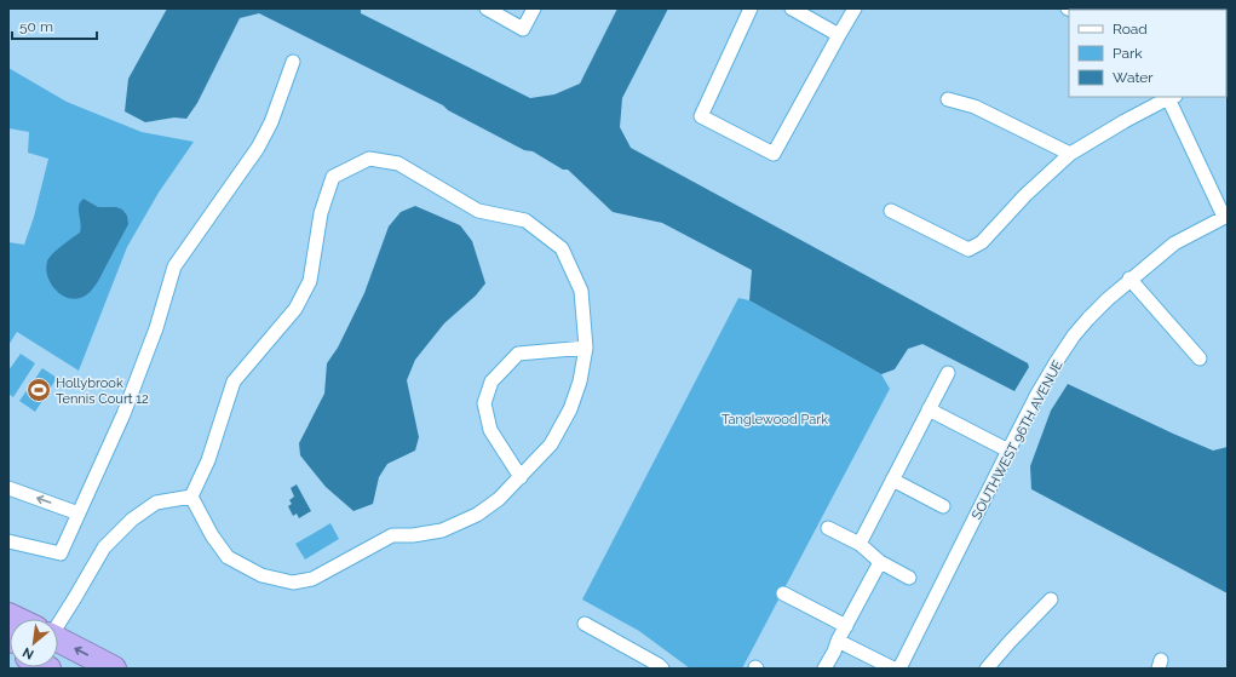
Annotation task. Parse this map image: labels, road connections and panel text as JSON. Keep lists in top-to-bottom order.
{
  "streets": {
    "street": ["SOUTHWEST 96TH AVENUE"]
  },
  "parks": ["Tanglewood Park"],
  "places": {
    "sports": ["Hollybrook Tennis Court 12"]
  },
  "legend": ["Road", "Park", "Water"],
  "scale_bar": "50 m",
  "north": "bottom left"
}
